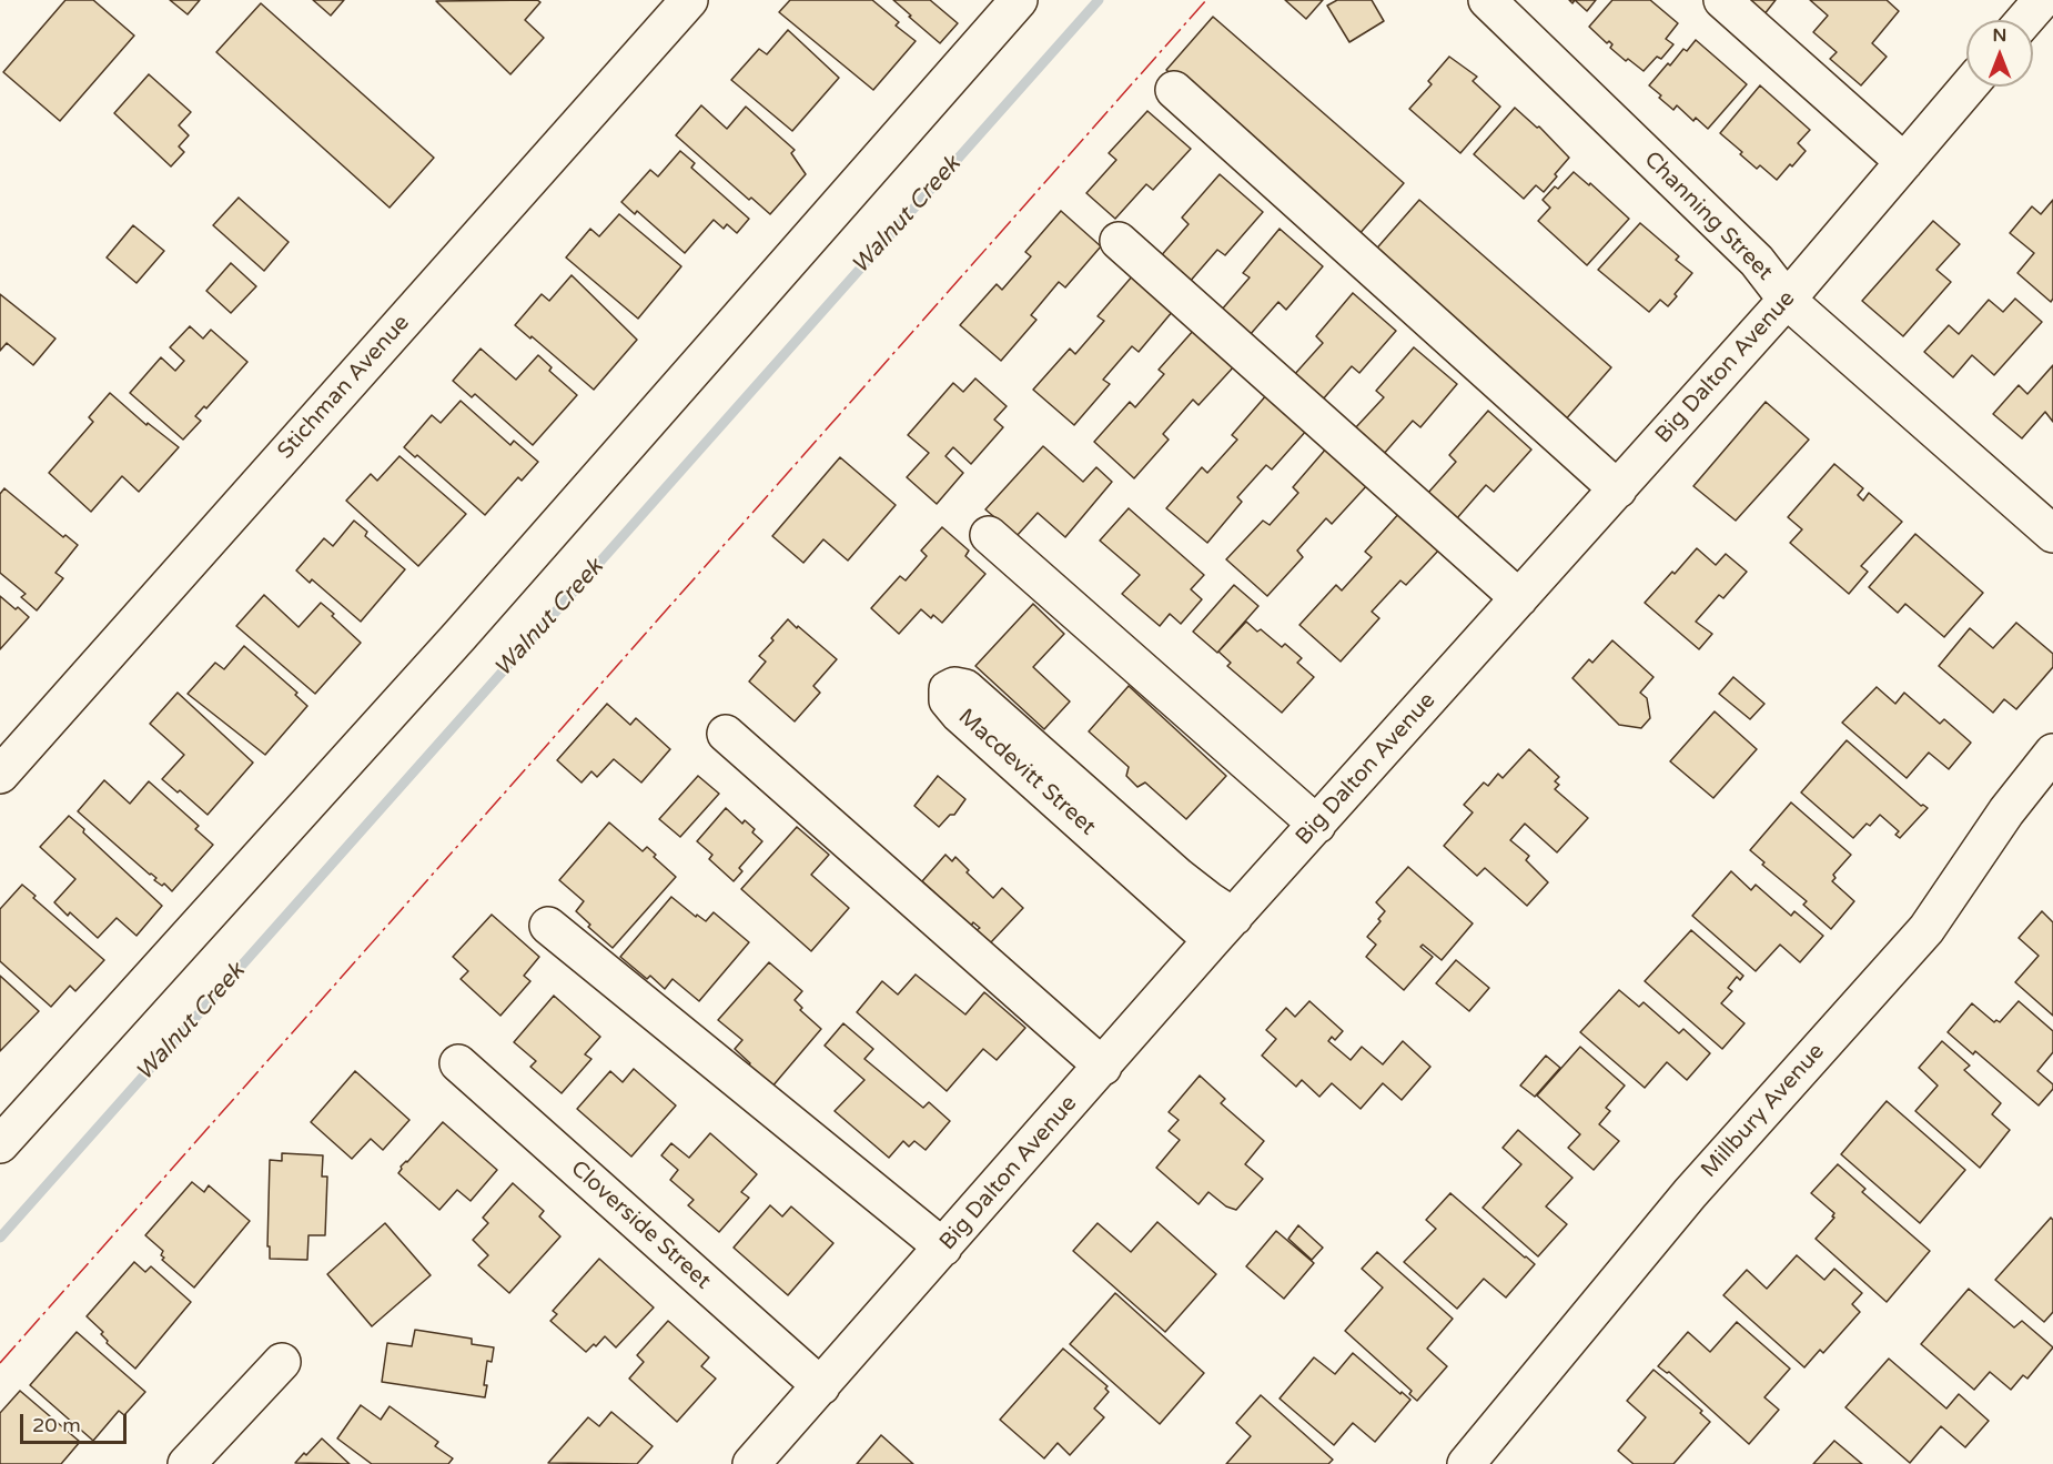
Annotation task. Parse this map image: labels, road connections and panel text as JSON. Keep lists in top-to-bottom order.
{
  "streets": {
    "street": [
      "Channing Street",
      "Big Dalton Avenue",
      "Stichman Avenue",
      "Macdevitt Street",
      "Millbury Avenue",
      "Cloverside Street"
    ]
  },
  "crossings": [
    ["Channing Street", "Big Dalton Avenue"],
    ["Big Dalton Avenue", "Macdevitt Street"],
    ["Big Dalton Avenue", "Cloverside Street"]
  ],
  "water": ["Walnut Creek"],
  "scale_bar": "20 m",
  "north": "top"
}
